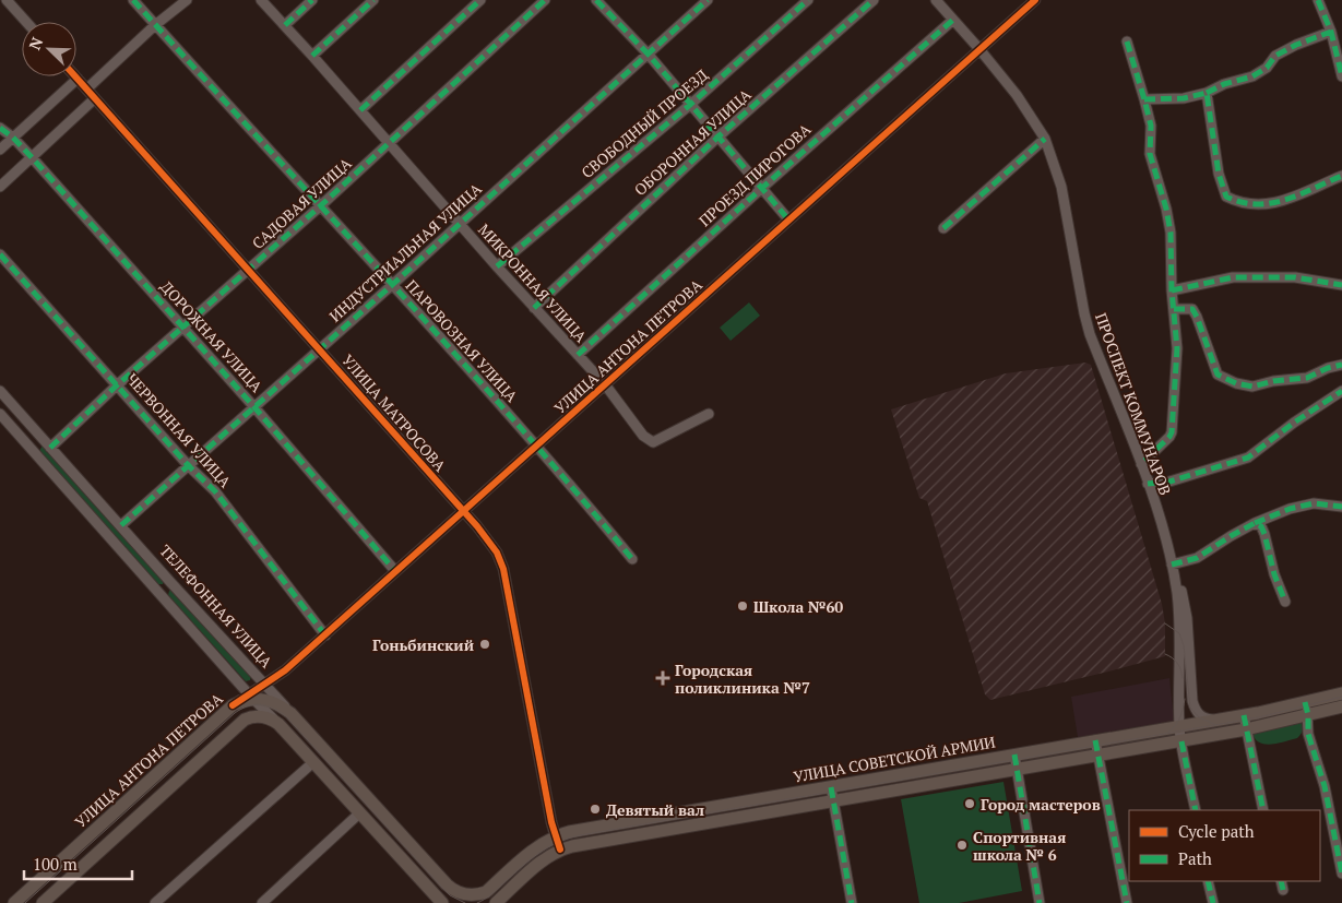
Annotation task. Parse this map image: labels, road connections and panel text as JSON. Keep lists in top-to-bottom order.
{
  "streets": {
    "main road": ["УЛИЦА АНТОНА ПЕТРОВА", "ТЕЛЕФОННАЯ УЛИЦА", "УЛИЦА СОВЕТСКОЙ АРМИИ"],
    "street": [
      "СВОБОДНЫЙ ПРОЕЗД",
      "ОБОРОННАЯ УЛИЦА",
      "ПРОЕЗД ПИРОГОВА",
      "САДОВАЯ УЛИЦА",
      "ИНДУСТРИАЛЬНАЯ УЛИЦА",
      "МИКРОННАЯ УЛИЦА",
      "ДОРОЖНАЯ УЛИЦА",
      "ПАРОВОЗНАЯ УЛИЦА",
      "ПРОСПЕКТ КОММУНАРОВ",
      "УЛИЦА МАТРОСОВА",
      "ЧЕРВОННАЯ УЛИЦА"
    ]
  },
  "crossings": [
    ["СВОБОДНЫЙ ПРОЕЗД", "МИКРОННАЯ УЛИЦА"],
    ["ОБОРОННАЯ УЛИЦА", "МИКРОННАЯ УЛИЦА"],
    ["ПРОЕЗД ПИРОГОВА", "МИКРОННАЯ УЛИЦА"],
    ["ПРОЕЗД ПИРОГОВА", "ПРОСПЕКТ КОММУНАРОВ"],
    ["САДОВАЯ УЛИЦА", "МИКРОННАЯ УЛИЦА"],
    ["САДОВАЯ УЛИЦА", "ДОРОЖНАЯ УЛИЦА"],
    ["САДОВАЯ УЛИЦА", "ПАРОВОЗНАЯ УЛИЦА"],
    ["САДОВАЯ УЛИЦА", "УЛИЦА МАТРОСОВА"],
    ["САДОВАЯ УЛИЦА", "ЧЕРВОННАЯ УЛИЦА"],
    ["САДОВАЯ УЛИЦА", "ТЕЛЕФОННАЯ УЛИЦА"],
    ["ИНДУСТРИАЛЬНАЯ УЛИЦА", "МИКРОННАЯ УЛИЦА"],
    ["ИНДУСТРИАЛЬНАЯ УЛИЦА", "ДОРОЖНАЯ УЛИЦА"],
    ["ИНДУСТРИАЛЬНАЯ УЛИЦА", "ПАРОВОЗНАЯ УЛИЦА"],
    ["ИНДУСТРИАЛЬНАЯ УЛИЦА", "УЛИЦА МАТРОСОВА"],
    ["ИНДУСТРИАЛЬНАЯ УЛИЦА", "ЧЕРВОННАЯ УЛИЦА"],
    ["ИНДУСТРИАЛЬНАЯ УЛИЦА", "ТЕЛЕФОННАЯ УЛИЦА"],
    ["МИКРОННАЯ УЛИЦА", "УЛИЦА АНТОНА ПЕТРОВА"],
    ["ДОРОЖНАЯ УЛИЦА", "УЛИЦА АНТОНА ПЕТРОВА"],
    ["ПАРОВОЗНАЯ УЛИЦА", "УЛИЦА АНТОНА ПЕТРОВА"],
    ["УЛИЦА АНТОНА ПЕТРОВА", "ПРОСПЕКТ КОММУНАРОВ"],
    ["УЛИЦА АНТОНА ПЕТРОВА", "УЛИЦА МАТРОСОВА"],
    ["УЛИЦА АНТОНА ПЕТРОВА", "ЧЕРВОННАЯ УЛИЦА"],
    ["УЛИЦА АНТОНА ПЕТРОВА", "ТЕЛЕФОННАЯ УЛИЦА"],
    ["ПРОСПЕКТ КОММУНАРОВ", "УЛИЦА СОВЕТСКОЙ АРМИИ"],
    ["УЛИЦА МАТРОСОВА", "УЛИЦА СОВЕТСКОЙ АРМИИ"]
  ],
  "places": {
    "other": [
      "Школа №60",
      "Гоньбинский",
      "Город мастеров",
      "Девятый вал",
      "Спортивная школа № 6"
    ],
    "health": ["Городская поликлиника №7"]
  },
  "legend": ["Cycle path", "Path"],
  "scale_bar": "100 m",
  "north": "top left"
}
